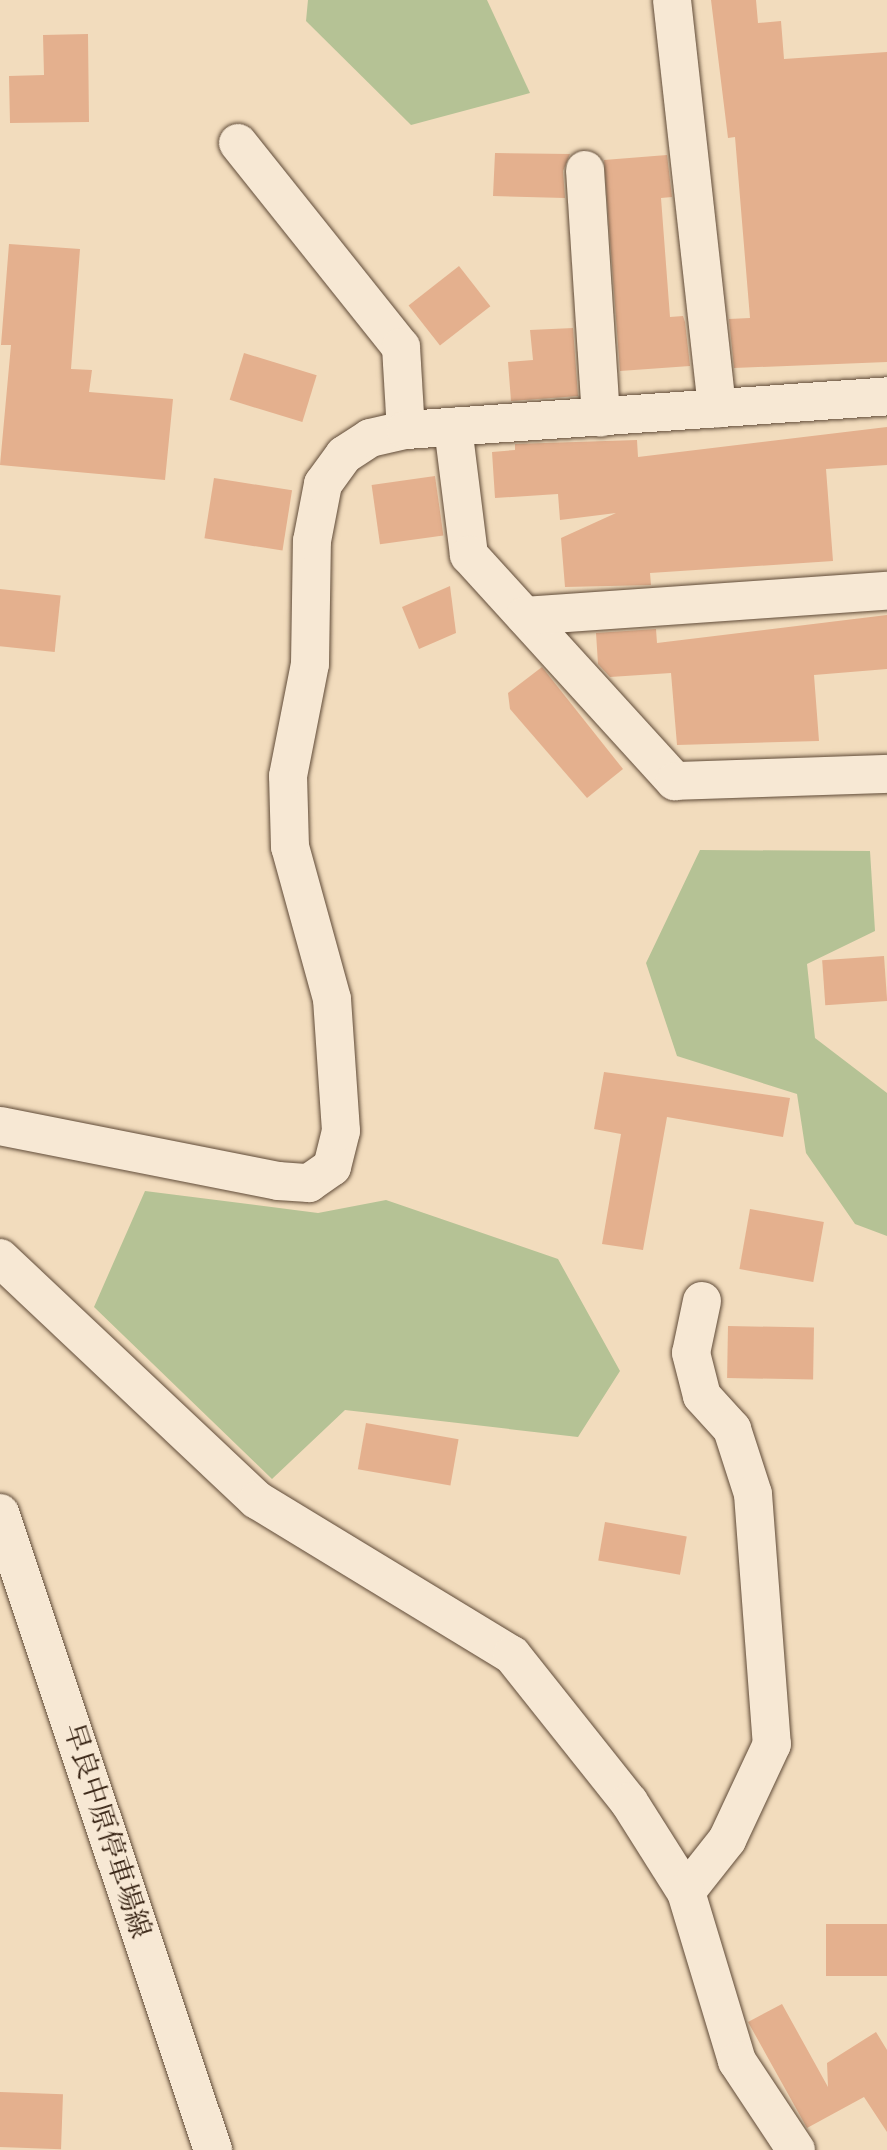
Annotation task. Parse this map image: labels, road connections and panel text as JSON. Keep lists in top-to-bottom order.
{
  "streets": {
    "street": ["早良中原停車場線"]
  }
}
